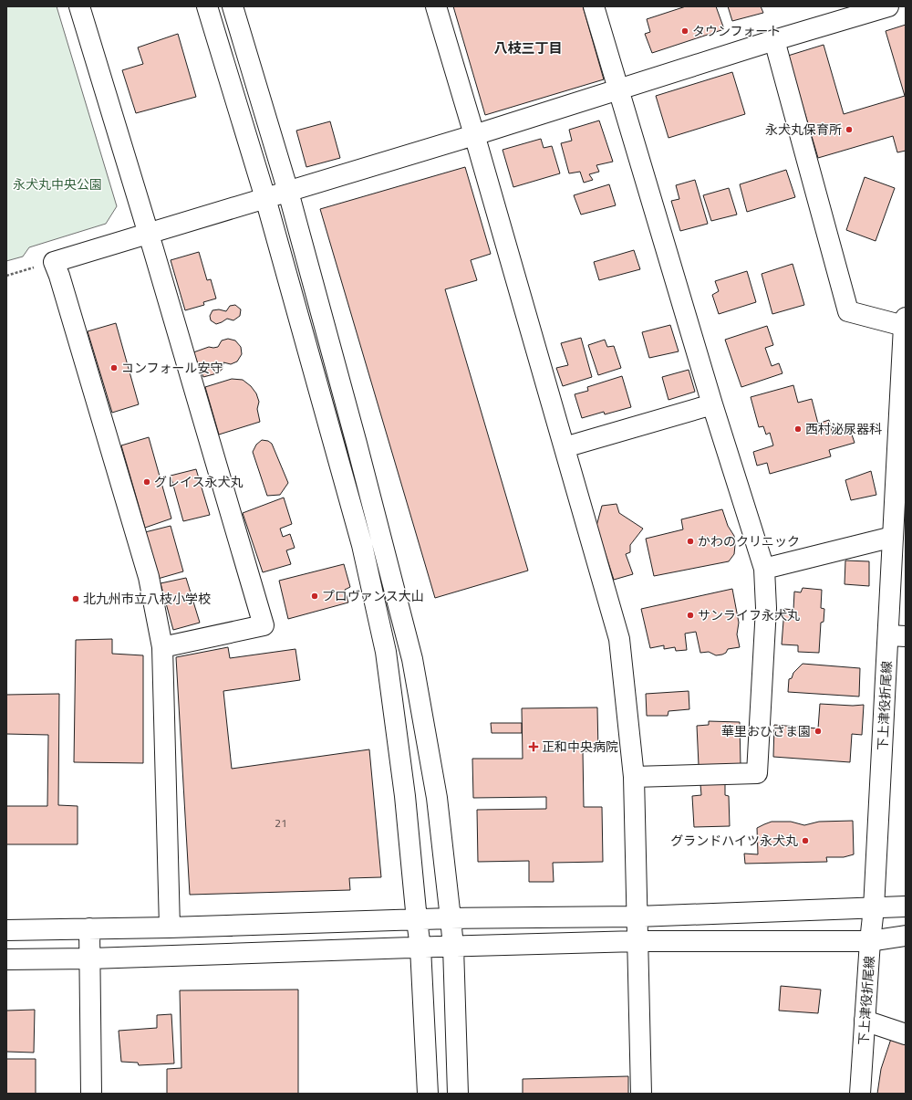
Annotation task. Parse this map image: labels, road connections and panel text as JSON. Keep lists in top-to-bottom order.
{
  "streets": {
    "street": ["下上津役折尾線"]
  },
  "districts": ["八枝三丁目"],
  "parks": ["永犬丸中央公園"],
  "places": {
    "other": [
      "タウンフォート",
      "永犬丸保育所",
      "コンフォール安守",
      "西村泌尿器科",
      "グレイス永犬丸",
      "かわのクリニック",
      "プロヴァンス大山",
      "北九州市立八枝小学校",
      "サンライフ永犬丸",
      "華里おひさま園",
      "グランドハイツ永犬丸"
    ],
    "health": ["正和中央病院"]
  },
  "house_numbers": ["21"]
}
